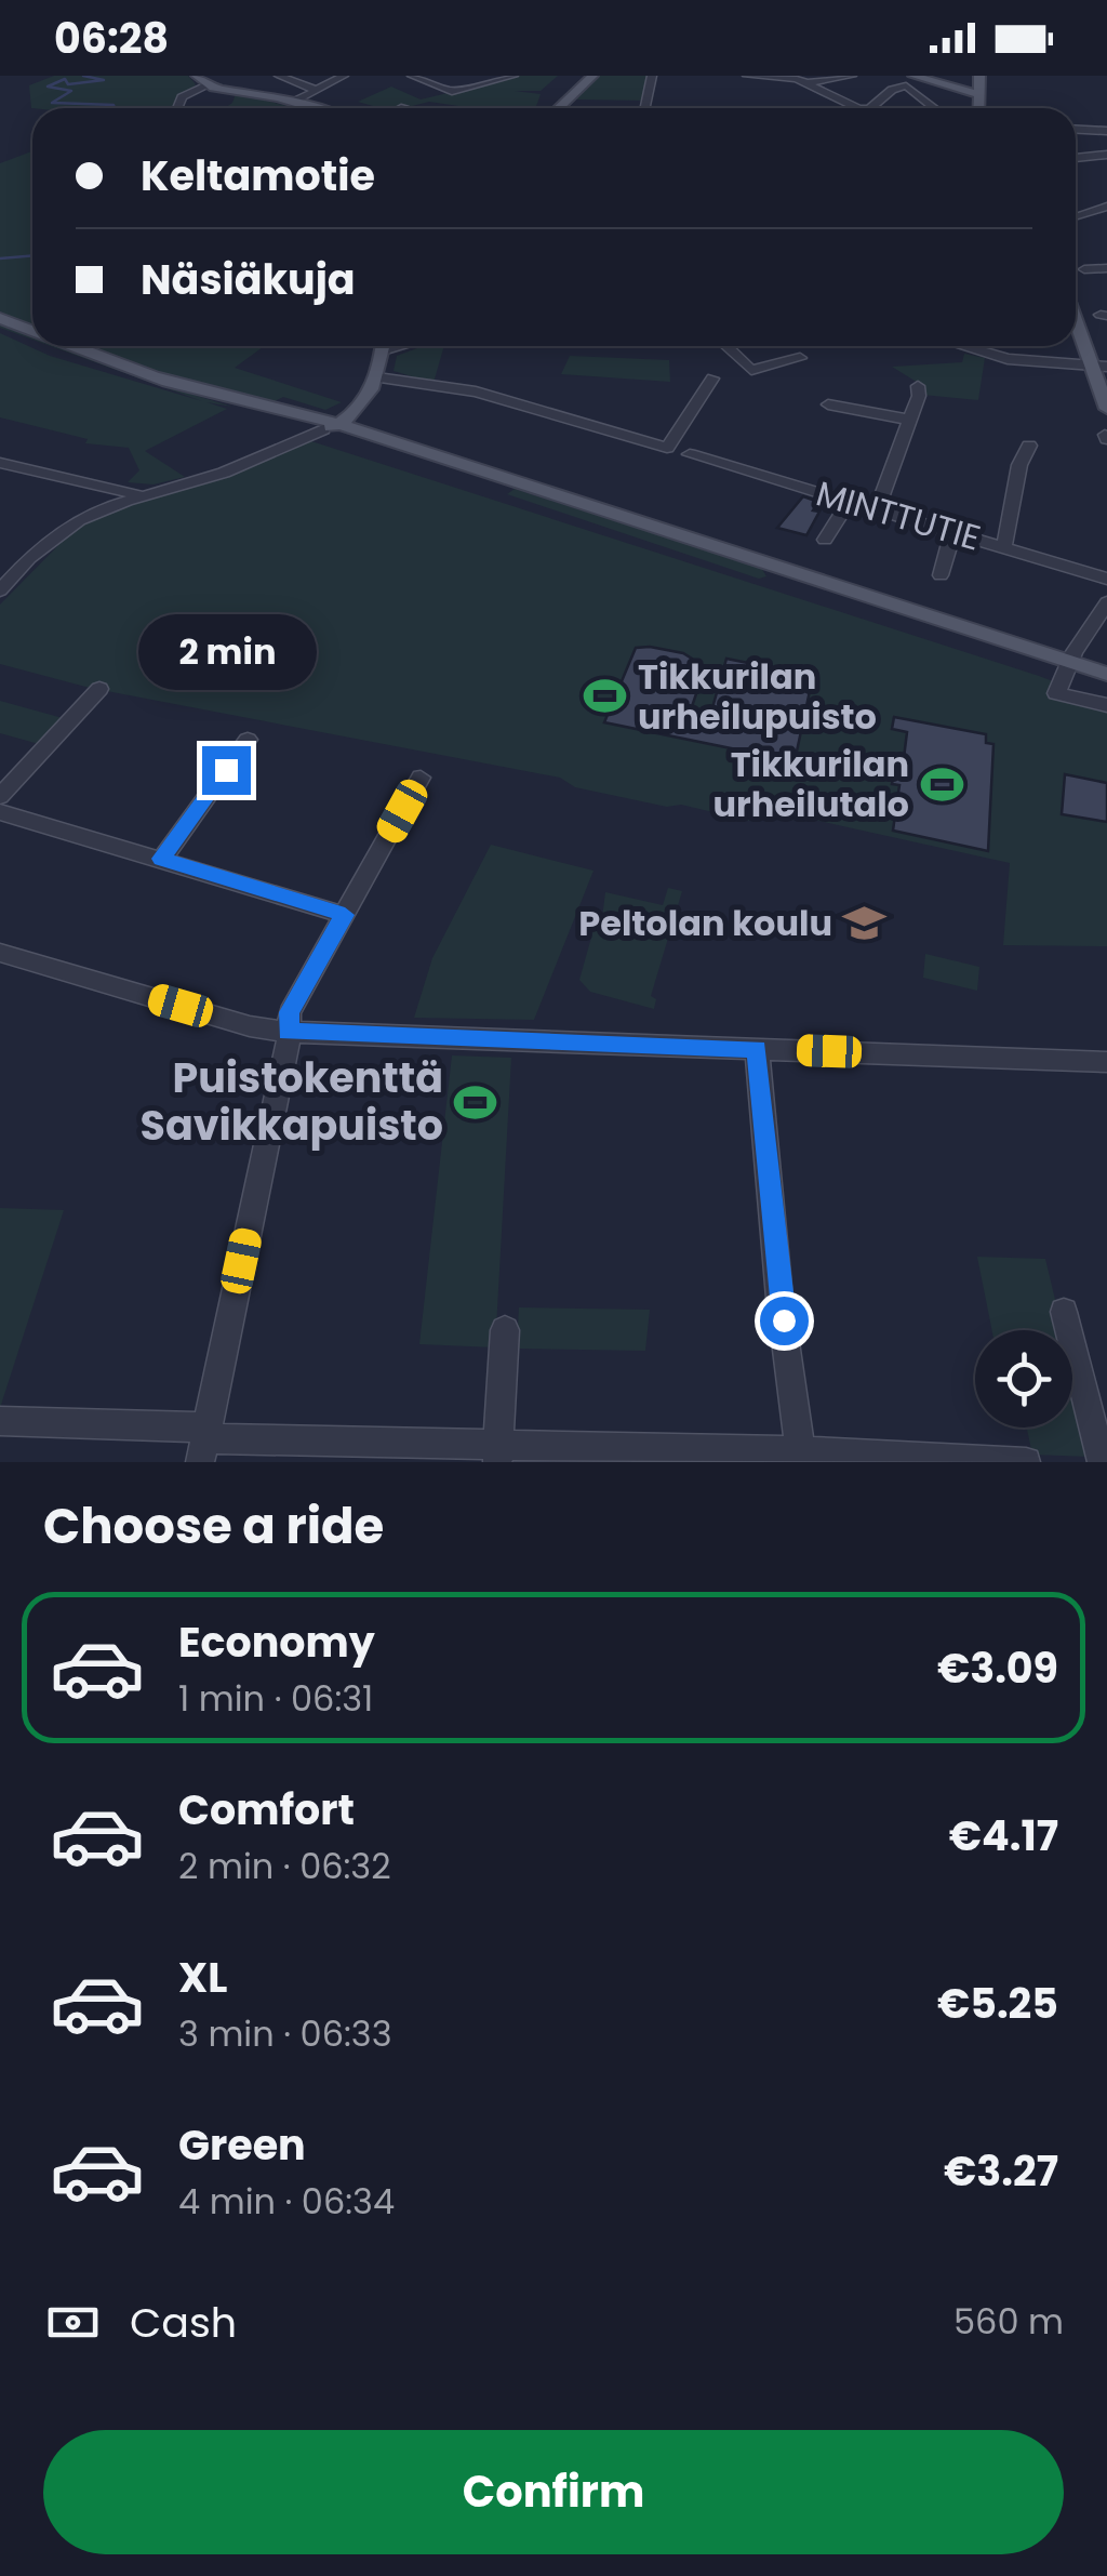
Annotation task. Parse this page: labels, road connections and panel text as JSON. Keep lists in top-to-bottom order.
{
  "streets": {
    "street": ["MINTTUTIE"]
  },
  "places": {
    "sports": ["Tikkurilan urheilupuisto", "Tikkurilan urheilutalo", "Puistokenttä Savikkapuisto"],
    "school or university": ["Peltolan koulu"]
  },
  "page": {
    "status": "06:28",
    "banner": ["Keltamotie", "Näsiäkuja"],
    "bubble": "2 min",
    "heading": "Choose a ride",
    "list": [
      {
        "name": "Economy",
        "note": "1 min · 06:31",
        "value": "€3.09"
      },
      {
        "name": "Comfort",
        "note": "2 min · 06:32",
        "value": "€4.17"
      },
      {
        "name": "XL",
        "note": "3 min · 06:33",
        "value": "€5.25"
      },
      {
        "name": "Green",
        "note": "4 min · 06:34",
        "value": "€3.27"
      }
    ],
    "pay": ["Cash", "560 m"],
    "buttons": "Confirm"
  }
}
